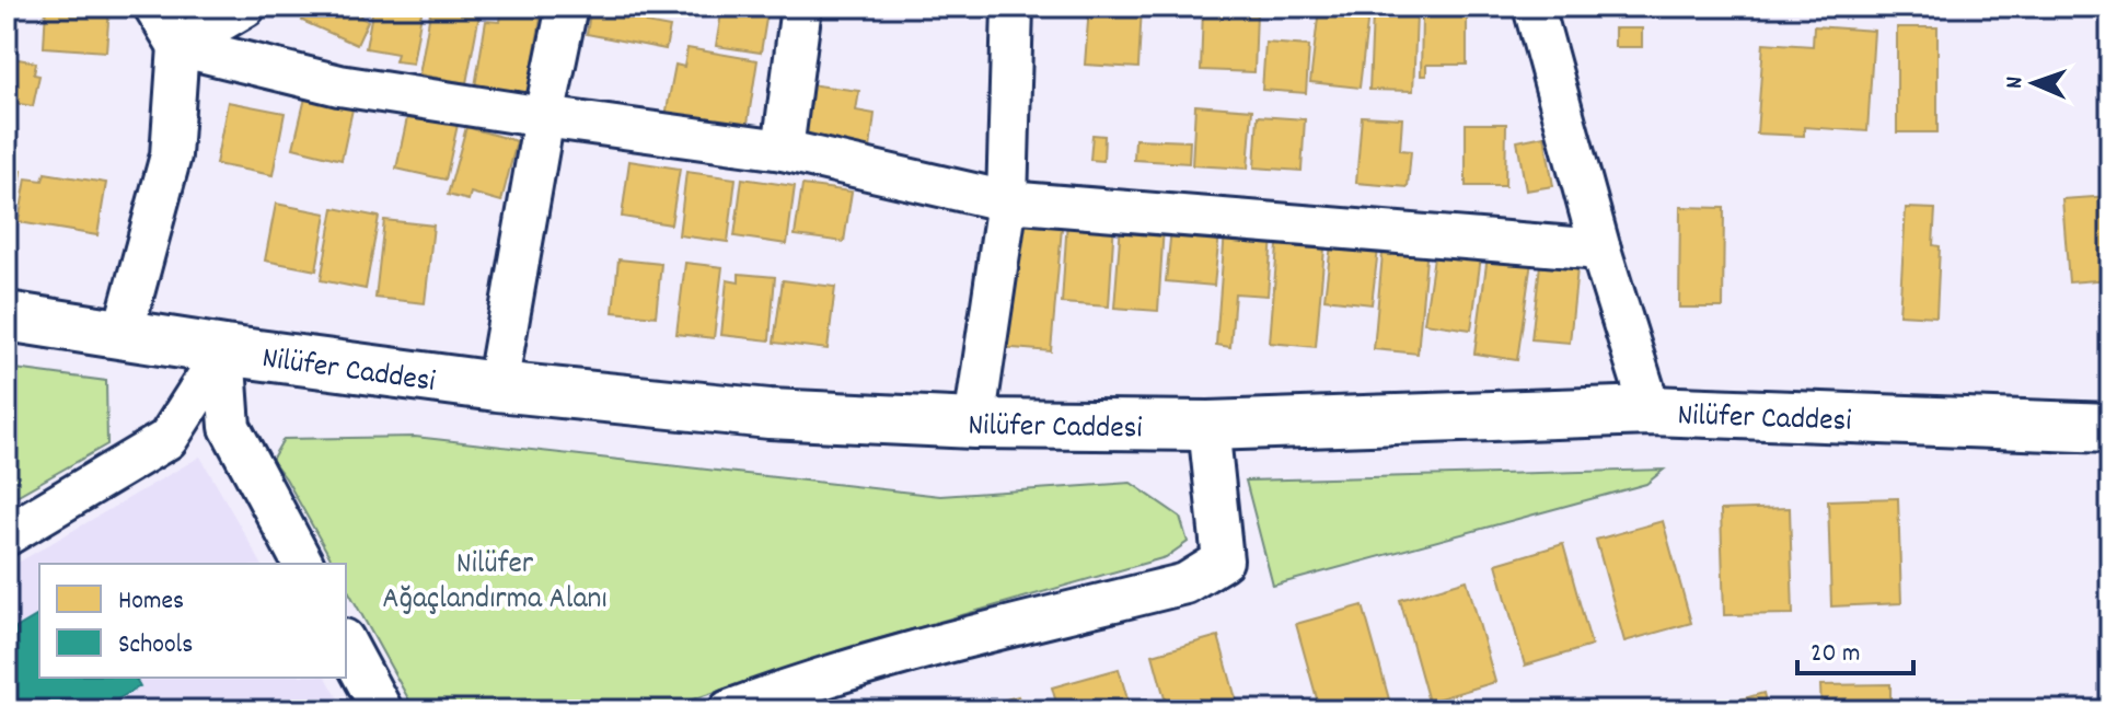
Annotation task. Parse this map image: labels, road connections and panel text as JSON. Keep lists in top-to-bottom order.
{
  "streets": {
    "street": ["Nilüfer Caddesi"]
  },
  "parks": ["Nilüfer Ağaçlandırma Alanı"],
  "legend": ["Homes", "Schools"],
  "scale_bar": "20 m",
  "north": "left"
}
